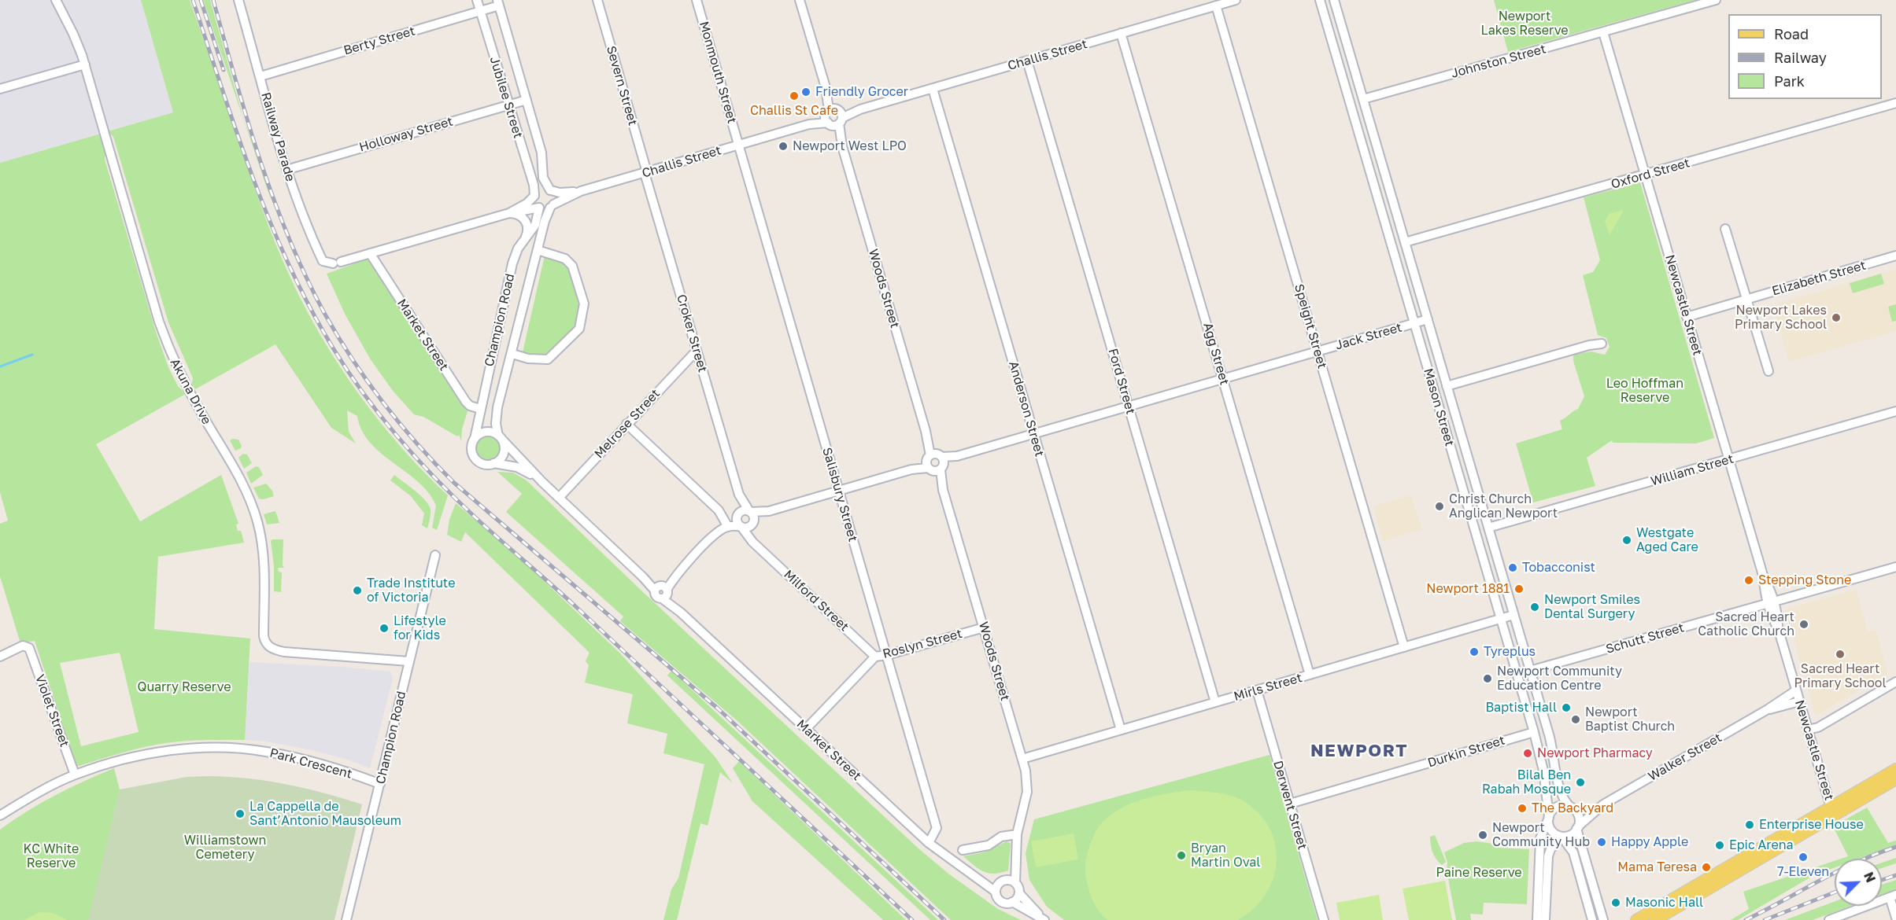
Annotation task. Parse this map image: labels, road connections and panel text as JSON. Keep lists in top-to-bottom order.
{
  "streets": {
    "street": [
      "Berty Street",
      "Challis Street",
      "Johnston Street",
      "Monmouth Street",
      "Severn Street",
      "Jubilee Street",
      "Holloway Street",
      "Railway Parade",
      "Oxford Street",
      "Elizabeth Street",
      "Woods Street",
      "Newcastle Street",
      "Champion Road",
      "Speight Street",
      "Croker Street",
      "Market Street",
      "Jack Street",
      "Agg Street",
      "Ford Street",
      "Akuna Drive",
      "Mason Street",
      "Anderson Street",
      "Melrose Street",
      "William Street",
      "Salisbury Street",
      "Milford Street",
      "Schutt Street",
      "Roslyn Street",
      "Mirls Street",
      "Violet Street",
      "Durkin Street",
      "Walker Street",
      "Park Crescent",
      "Derwent Street"
    ]
  },
  "crossings": [
    ["Berty Street", "Jubilee Street"],
    ["Berty Street", "Railway Parade"],
    ["Challis Street", "Monmouth Street"],
    ["Challis Street", "Severn Street"],
    ["Challis Street", "Jubilee Street"],
    ["Challis Street", "Woods Street"],
    ["Challis Street", "Champion Road"],
    ["Challis Street", "Speight Street"],
    ["Challis Street", "Croker Street"],
    ["Challis Street", "Agg Street"],
    ["Challis Street", "Ford Street"],
    ["Challis Street", "Anderson Street"],
    ["Challis Street", "Salisbury Street"],
    ["Johnston Street", "Newcastle Street"],
    ["Johnston Street", "Mason Street"],
    ["Monmouth Street", "Salisbury Street"],
    ["Severn Street", "Croker Street"],
    ["Jubilee Street", "Holloway Street"],
    ["Jubilee Street", "Champion Road"],
    ["Holloway Street", "Railway Parade"],
    ["Railway Parade", "Market Street"],
    ["Oxford Street", "Newcastle Street"],
    ["Oxford Street", "Mason Street"],
    ["Elizabeth Street", "Newcastle Street"],
    ["Woods Street", "Market Street"],
    ["Woods Street", "Jack Street"],
    ["Woods Street", "Roslyn Street"],
    ["Woods Street", "Mirls Street"],
    ["Newcastle Street", "William Street"],
    ["Newcastle Street", "Schutt Street"],
    ["Newcastle Street", "Walker Street"],
    ["Champion Road", "Market Street"],
    ["Champion Road", "Akuna Drive"],
    ["Champion Road", "Park Crescent"],
    ["Speight Street", "Jack Street"],
    ["Speight Street", "Mirls Street"],
    ["Croker Street", "Jack Street"],
    ["Croker Street", "Melrose Street"],
    ["Croker Street", "Milford Street"],
    ["Market Street", "Melrose Street"],
    ["Market Street", "Salisbury Street"],
    ["Market Street", "Roslyn Street"],
    ["Jack Street", "Agg Street"],
    ["Jack Street", "Ford Street"],
    ["Jack Street", "Mason Street"],
    ["Jack Street", "Anderson Street"],
    ["Jack Street", "Salisbury Street"],
    ["Jack Street", "Milford Street"],
    ["Agg Street", "Mirls Street"],
    ["Ford Street", "Mirls Street"],
    ["Mason Street", "William Street"],
    ["Mason Street", "Schutt Street"],
    ["Mason Street", "Mirls Street"],
    ["Mason Street", "Durkin Street"],
    ["Mason Street", "Walker Street"],
    ["Anderson Street", "Mirls Street"],
    ["Salisbury Street", "Roslyn Street"],
    ["Milford Street", "Roslyn Street"],
    ["Mirls Street", "Derwent Street"],
    ["Violet Street", "Park Crescent"],
    ["Durkin Street", "Derwent Street"]
  ],
  "districts": ["NEWPORT"],
  "parks": [
    "Newport Lakes Reserve",
    "Leo Hoffman Reserve",
    "Quarry Reserve",
    "Williamstown Cemetery",
    "KC White Reserve",
    "Paine Reserve"
  ],
  "places": [
    "Friendly Grocer",
    "Challis St Cafe",
    "Newport West LPO",
    "Newport Lakes Primary School",
    "Christ Church Anglican Newport",
    "Westgate Aged Care",
    "Tobacconist",
    "Stepping Stone",
    "Newport 1881",
    "Trade Institute of Victoria",
    "Newport Smiles Dental Surgery",
    "Sacred Heart Catholic Church",
    "Lifestyle for Kids",
    "Tyreplus",
    "Sacred Heart Primary School",
    "Newport Community Education Centre",
    "Baptist Hall",
    "Newport Baptist Church",
    "Newport Pharmacy",
    "Bilal Ben Rabah Mosque",
    "The Backyard",
    "La Cappella de Sant’Antonio Mausoleum",
    "Enterprise House",
    "Newport Community Hub",
    "Happy Apple",
    "Epic Arena",
    "Bryan Martin Oval",
    "7-Eleven",
    "Mama Teresa",
    "Masonic Hall"
  ],
  "legend": ["Road", "Railway", "Park"],
  "north": "top right"
}
